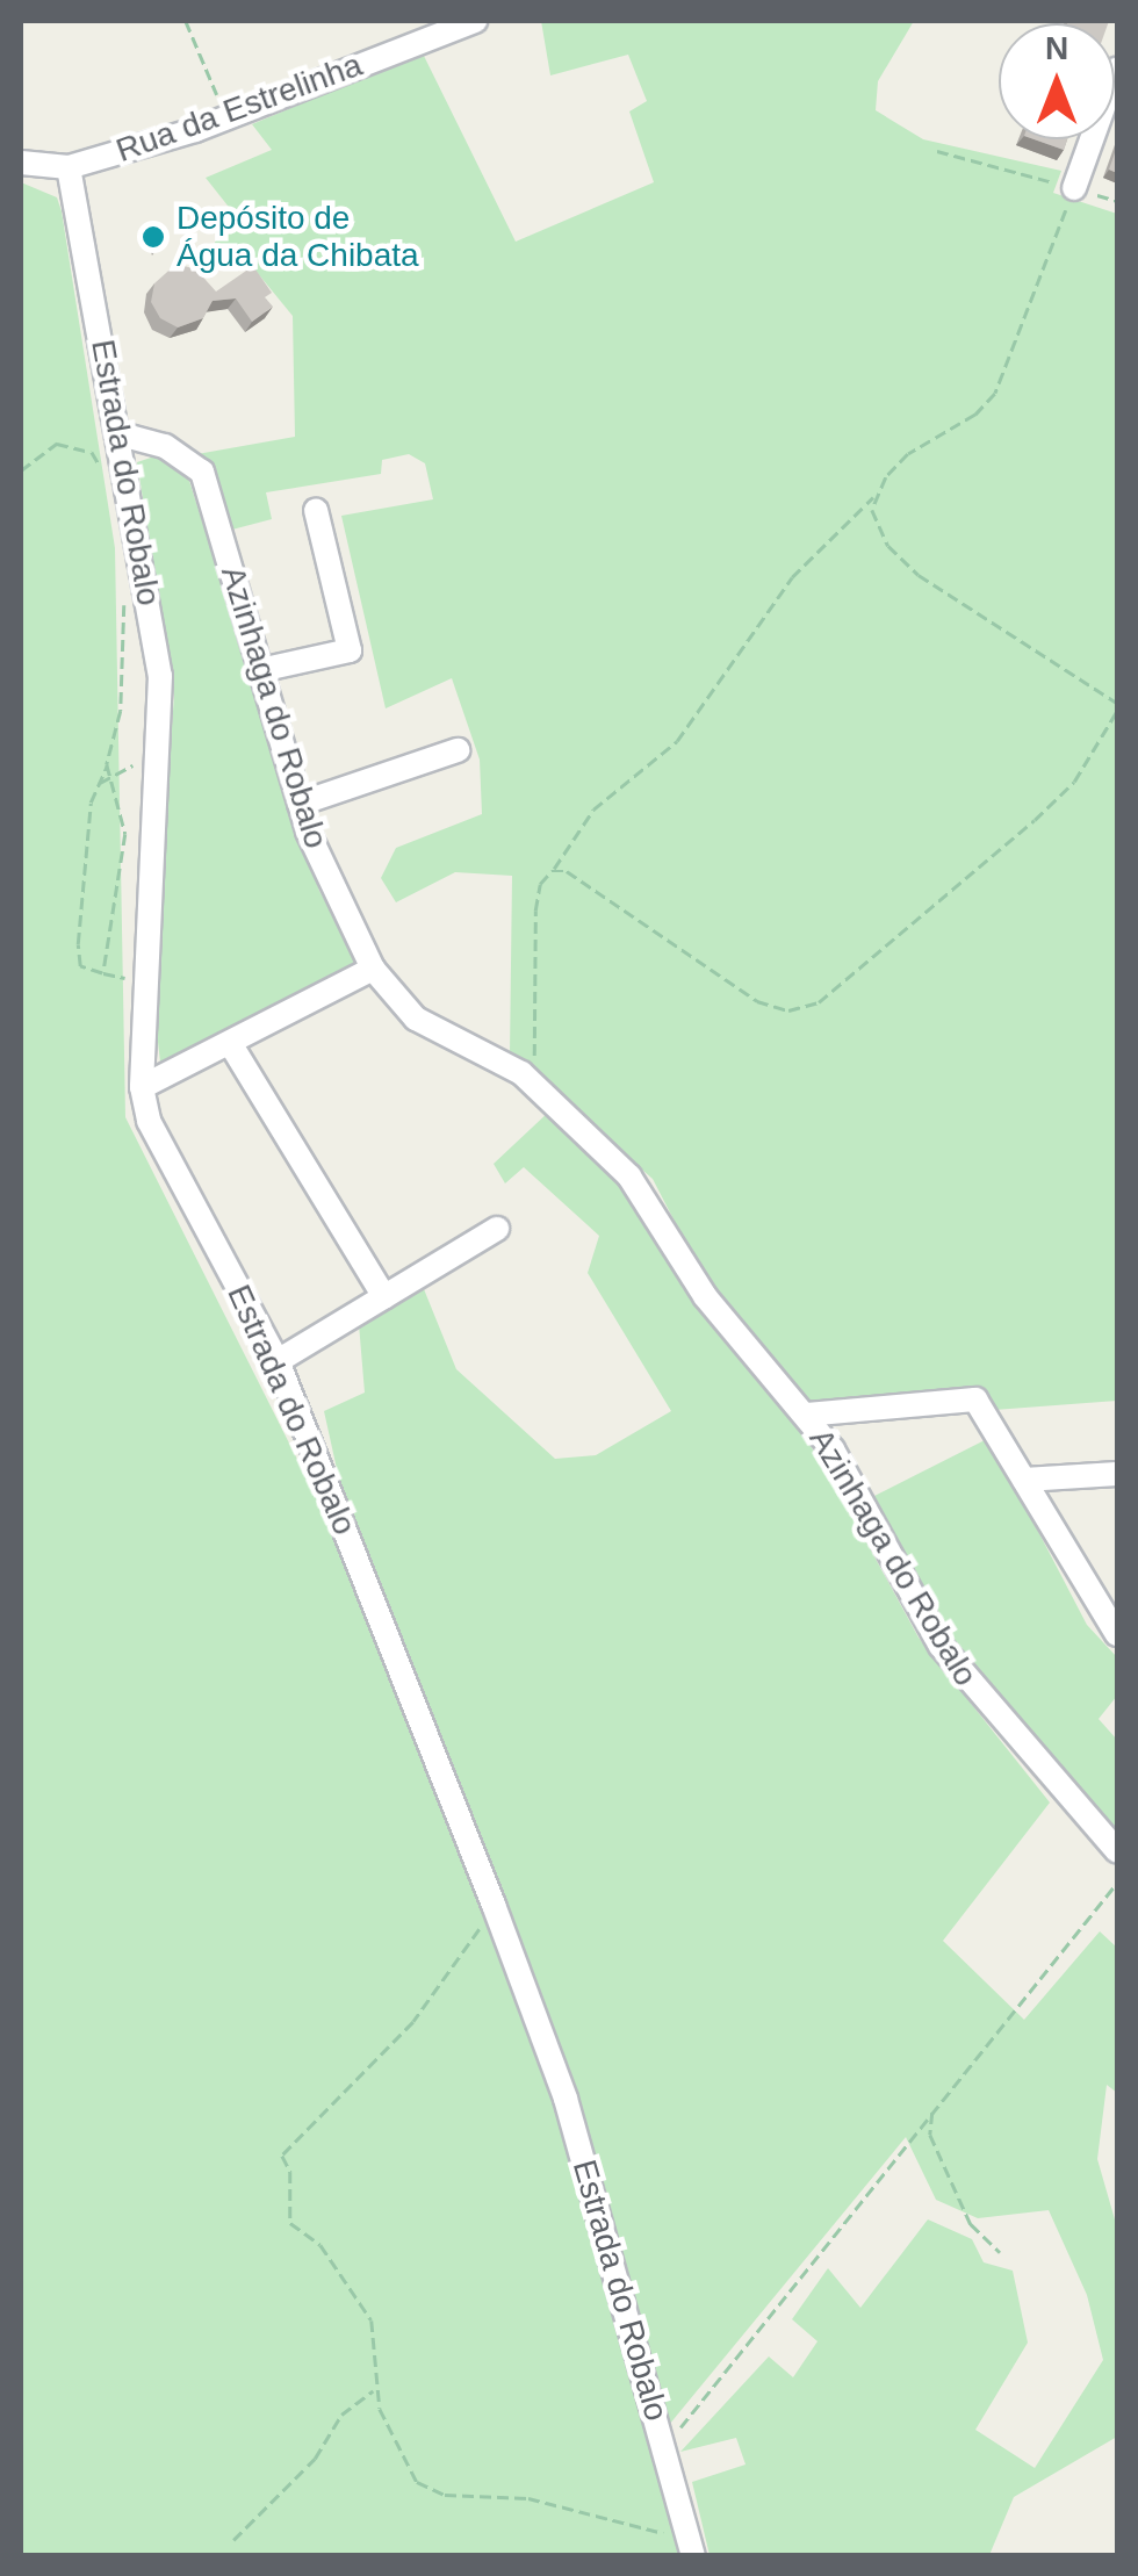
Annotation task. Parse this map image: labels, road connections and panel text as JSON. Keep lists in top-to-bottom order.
{
  "streets": {
    "street": ["Rua da Estrelinha", "Estrada do Robalo", "Azinhaga do Robalo"]
  },
  "crossings": [
    ["Rua da Estrelinha", "Estrada do Robalo"],
    ["Estrada do Robalo", "Azinhaga do Robalo"]
  ],
  "places": ["Depósito de Água da Chibata"],
  "north": "top"
}
